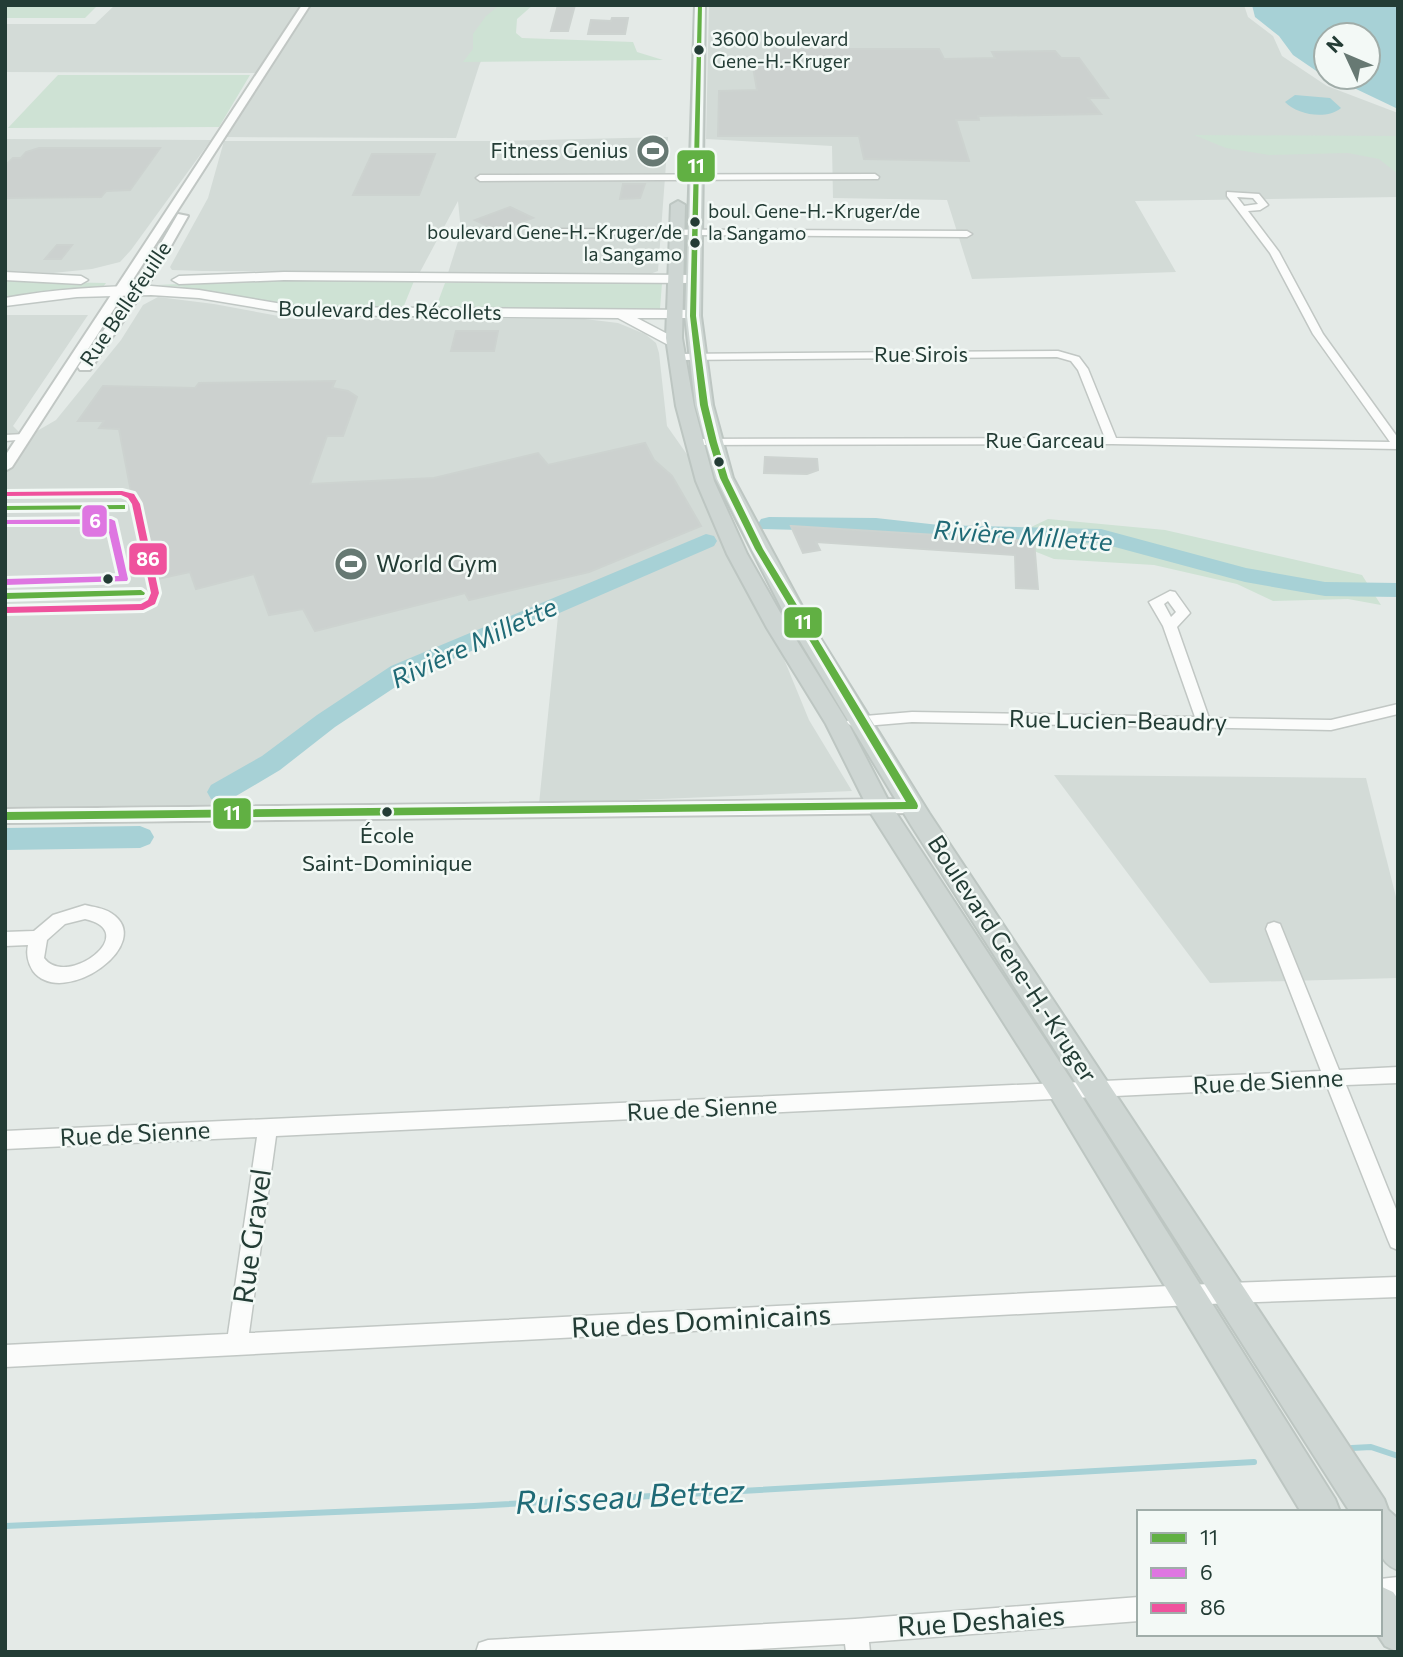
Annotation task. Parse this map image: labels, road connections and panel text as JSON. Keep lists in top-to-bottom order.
{
  "streets": {
    "main road": ["Boulevard des Récollets", "Boulevard Gene-H.-Kruger"],
    "street": [
      "Rue Bellefeuille",
      "Rue Sirois",
      "Rue Garceau",
      "Rue Lucien-Beaudry",
      "Rue de Sienne",
      "Rue Gravel",
      "Rue des Dominicains",
      "Rue Deshaies"
    ]
  },
  "crossings": [
    ["Rue Bellefeuille", "Boulevard des Récollets"],
    ["Boulevard des Récollets", "Boulevard Gene-H.-Kruger"],
    ["Rue Sirois", "Rue Garceau"],
    ["Rue Sirois", "Boulevard Gene-H.-Kruger"],
    ["Rue Garceau", "Boulevard Gene-H.-Kruger"],
    ["Rue Lucien-Beaudry", "Boulevard Gene-H.-Kruger"],
    ["Boulevard Gene-H.-Kruger", "Rue de Sienne"],
    ["Boulevard Gene-H.-Kruger", "Rue des Dominicains"],
    ["Rue de Sienne", "Rue Gravel"],
    ["Rue Gravel", "Rue des Dominicains"]
  ],
  "water": ["Rivière Millette", "Ruisseau Bettez"],
  "places": {
    "other": [
      "3600 boulevard Gene-H.-Kruger",
      "boul. Gene-H.-Kruger/de la Sangamo",
      "boulevard Gene-H.-Kruger/de la Sangamo",
      "École Saint-Dominique"
    ],
    "sports": ["Fitness Genius", "World Gym"]
  },
  "lines": ["transit line 11", "transit line 86", "transit line 6"],
  "legend": ["11", "6", "86"],
  "north": "top left"
}
